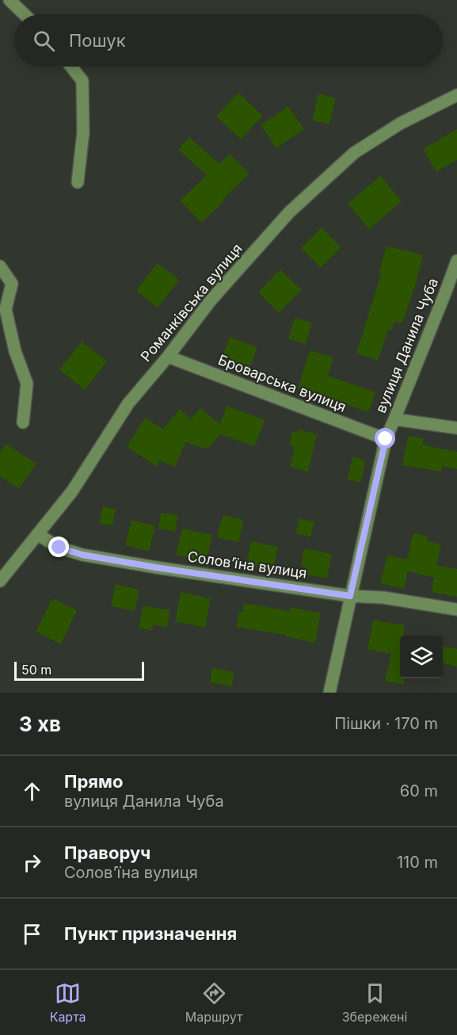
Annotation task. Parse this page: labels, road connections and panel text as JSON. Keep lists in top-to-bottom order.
{
  "streets": {
    "street": [
      "Романківська вулиця",
      "вулиця Данила Чуба",
      "Броварська вулиця",
      "Соловʼїна вулиця"
    ]
  },
  "crossings": [
    ["Романківська вулиця", "Броварська вулиця"],
    ["Романківська вулиця", "Соловʼїна вулиця"],
    ["вулиця Данила Чуба", "Броварська вулиця"],
    ["вулиця Данила Чуба", "Соловʼїна вулиця"]
  ],
  "scale_bar": "50 m",
  "page": {
    "search": "Пошук",
    "scale": "50 m",
    "heading": ["3 хв", "Пішки · 170 m"],
    "list": [
      ["Прямо", "вулиця Данила Чуба", "60 m"],
      ["Праворуч", "Соловʼїна вулиця", "110 m"],
      "Пункт призначення"
    ],
    "nav": ["Карта", "Маршрут", "Збережені"]
  }
}
